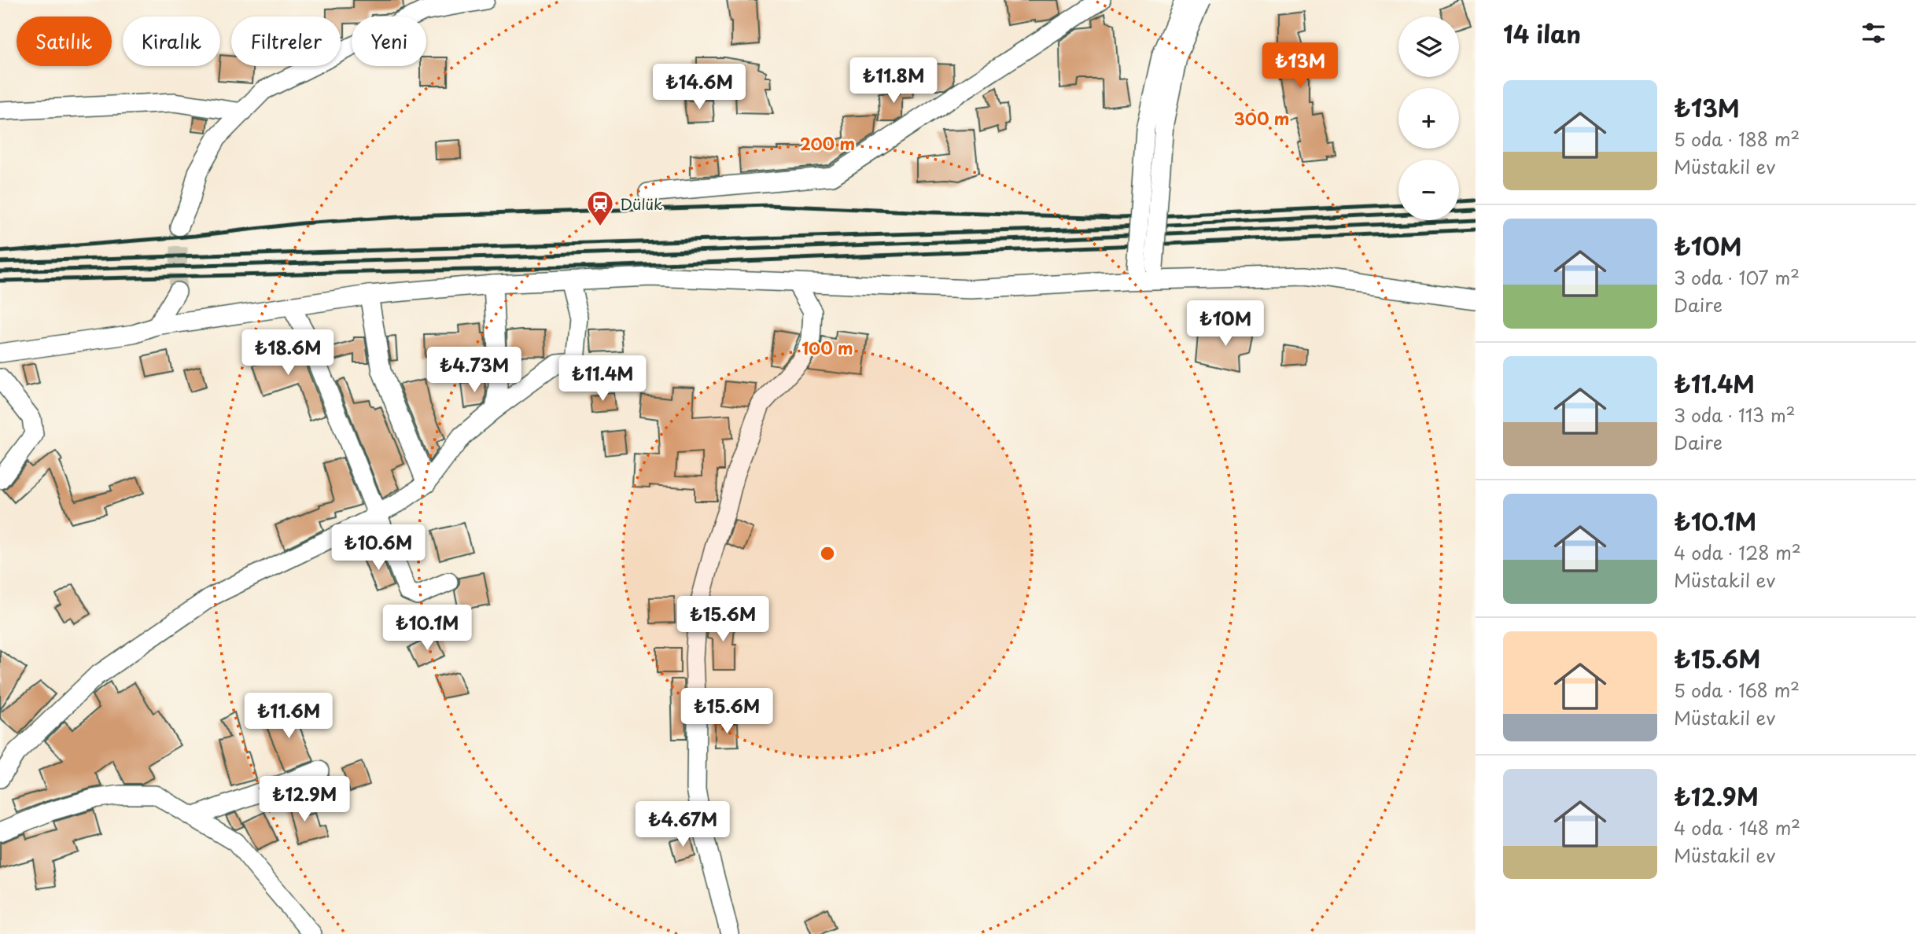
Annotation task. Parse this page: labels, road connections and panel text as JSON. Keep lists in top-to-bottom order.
{
  "places": {
    "station": ["Dülük"]
  },
  "page": {
    "heading": "14 ilan",
    "map_buttons": ["+", "−"],
    "chip": [
      "Satılık",
      "Kiralık",
      "Filtreler",
      "Yeni"
    ],
    "price": [
      "₺13M",
      "₺11.8M",
      "₺14.6M",
      "₺10M",
      "₺18.6M",
      "₺4.73M",
      "₺11.4M",
      "₺10.6M",
      "₺15.6M",
      "₺10.1M",
      "₺15.6M",
      "₺11.6M",
      "₺12.9M",
      "₺4.67M"
    ],
    "list": [
      {
        "name": "₺13M",
        "note": "5 oda · 188 m² · Müstakil ev"
      },
      {
        "name": "₺10M",
        "note": "3 oda · 107 m² · Daire"
      },
      {
        "name": "₺11.4M",
        "note": "3 oda · 113 m² · Daire"
      },
      {
        "name": "₺10.1M",
        "note": "4 oda · 128 m² · Müstakil ev"
      },
      {
        "name": "₺15.6M",
        "note": "5 oda · 168 m² · Müstakil ev"
      },
      {
        "name": "₺12.9M",
        "note": "4 oda · 148 m² · Müstakil ev"
      }
    ]
  },
  "rings": ["300 m", "200 m", "100 m"]
}
